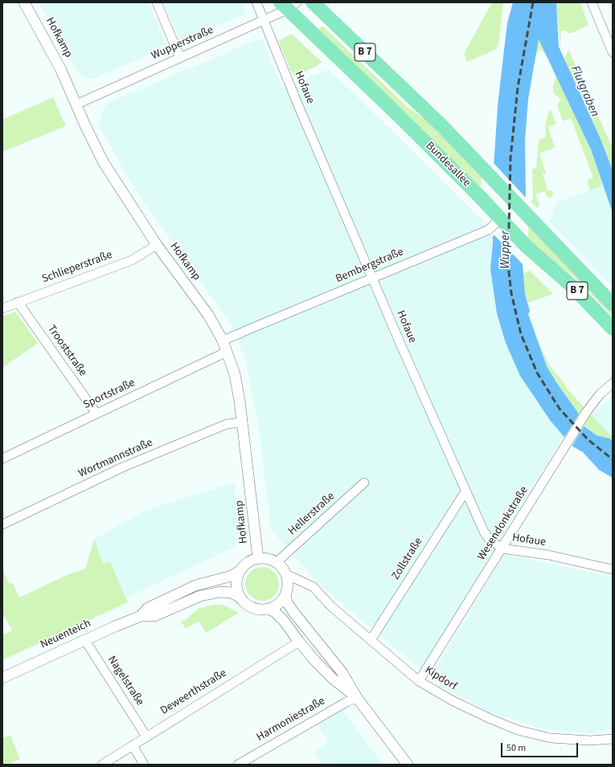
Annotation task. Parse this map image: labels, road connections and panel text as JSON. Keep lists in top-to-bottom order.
{
  "streets": {
    "main road": ["B 7", "Bundesallee"],
    "street": [
      "Hofkamp",
      "Wupperstraße",
      "Hofaue",
      "Bembergstraße",
      "Schlieperstraße",
      "Trooststraße",
      "Sportstraße",
      "Wortmannstraße",
      "Hellerstraße",
      "Wesendonkstraße",
      "Zollstraße",
      "Neuenteich",
      "Kipdorf",
      "Nagelstraße",
      "Deweerthstraße",
      "Harmoniestraße"
    ]
  },
  "crossings": [
    ["Hofkamp", "Wupperstraße"],
    ["Hofkamp", "Bembergstraße"],
    ["Hofkamp", "Schlieperstraße"],
    ["Hofkamp", "Sportstraße"],
    ["Hofkamp", "Wortmannstraße"],
    ["Hofkamp", "Hellerstraße"],
    ["Hofkamp", "Neuenteich"],
    ["Hofkamp", "Kipdorf"],
    ["Wupperstraße", "Hofaue"],
    ["Wupperstraße", "Bundesallee"],
    ["Hofaue", "Bembergstraße"],
    ["Hofaue", "Wesendonkstraße"],
    ["Hofaue", "Zollstraße"],
    ["Bundesallee", "Bembergstraße"],
    ["Schlieperstraße", "Trooststraße"],
    ["Trooststraße", "Sportstraße"],
    ["Hellerstraße", "Neuenteich"],
    ["Hellerstraße", "Kipdorf"],
    ["Wesendonkstraße", "Kipdorf"],
    ["Zollstraße", "Kipdorf"],
    ["Neuenteich", "Kipdorf"],
    ["Neuenteich", "Nagelstraße"],
    ["Nagelstraße", "Deweerthstraße"]
  ],
  "water": ["Flutgraben", "Wupper"],
  "scale_bar": "50 m"
}
